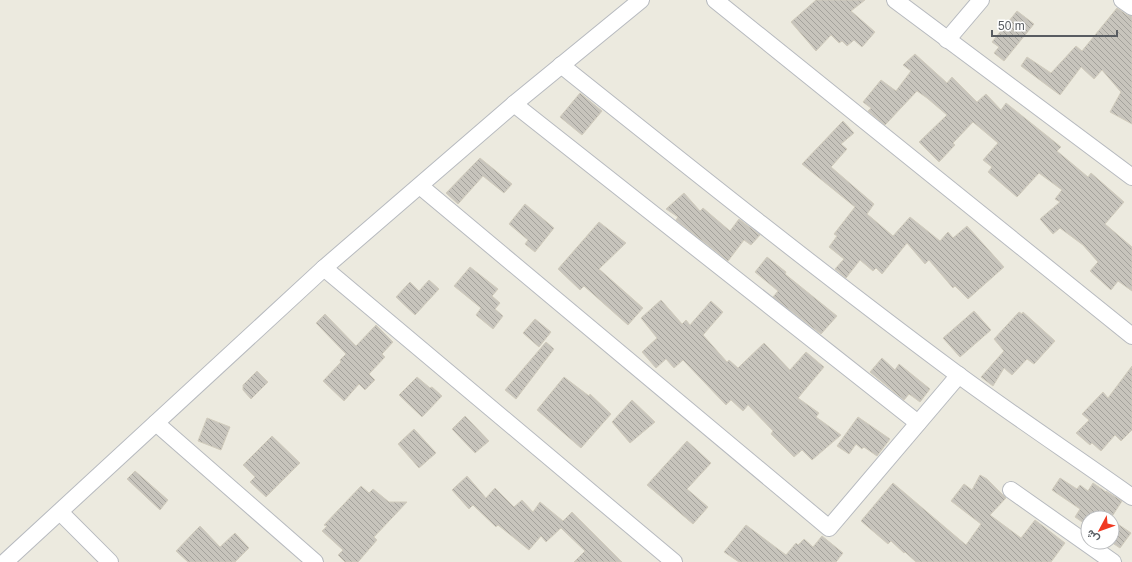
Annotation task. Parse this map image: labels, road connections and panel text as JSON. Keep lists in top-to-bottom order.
{
  "scale_bar": "50 m",
  "north": "bottom left"
}
